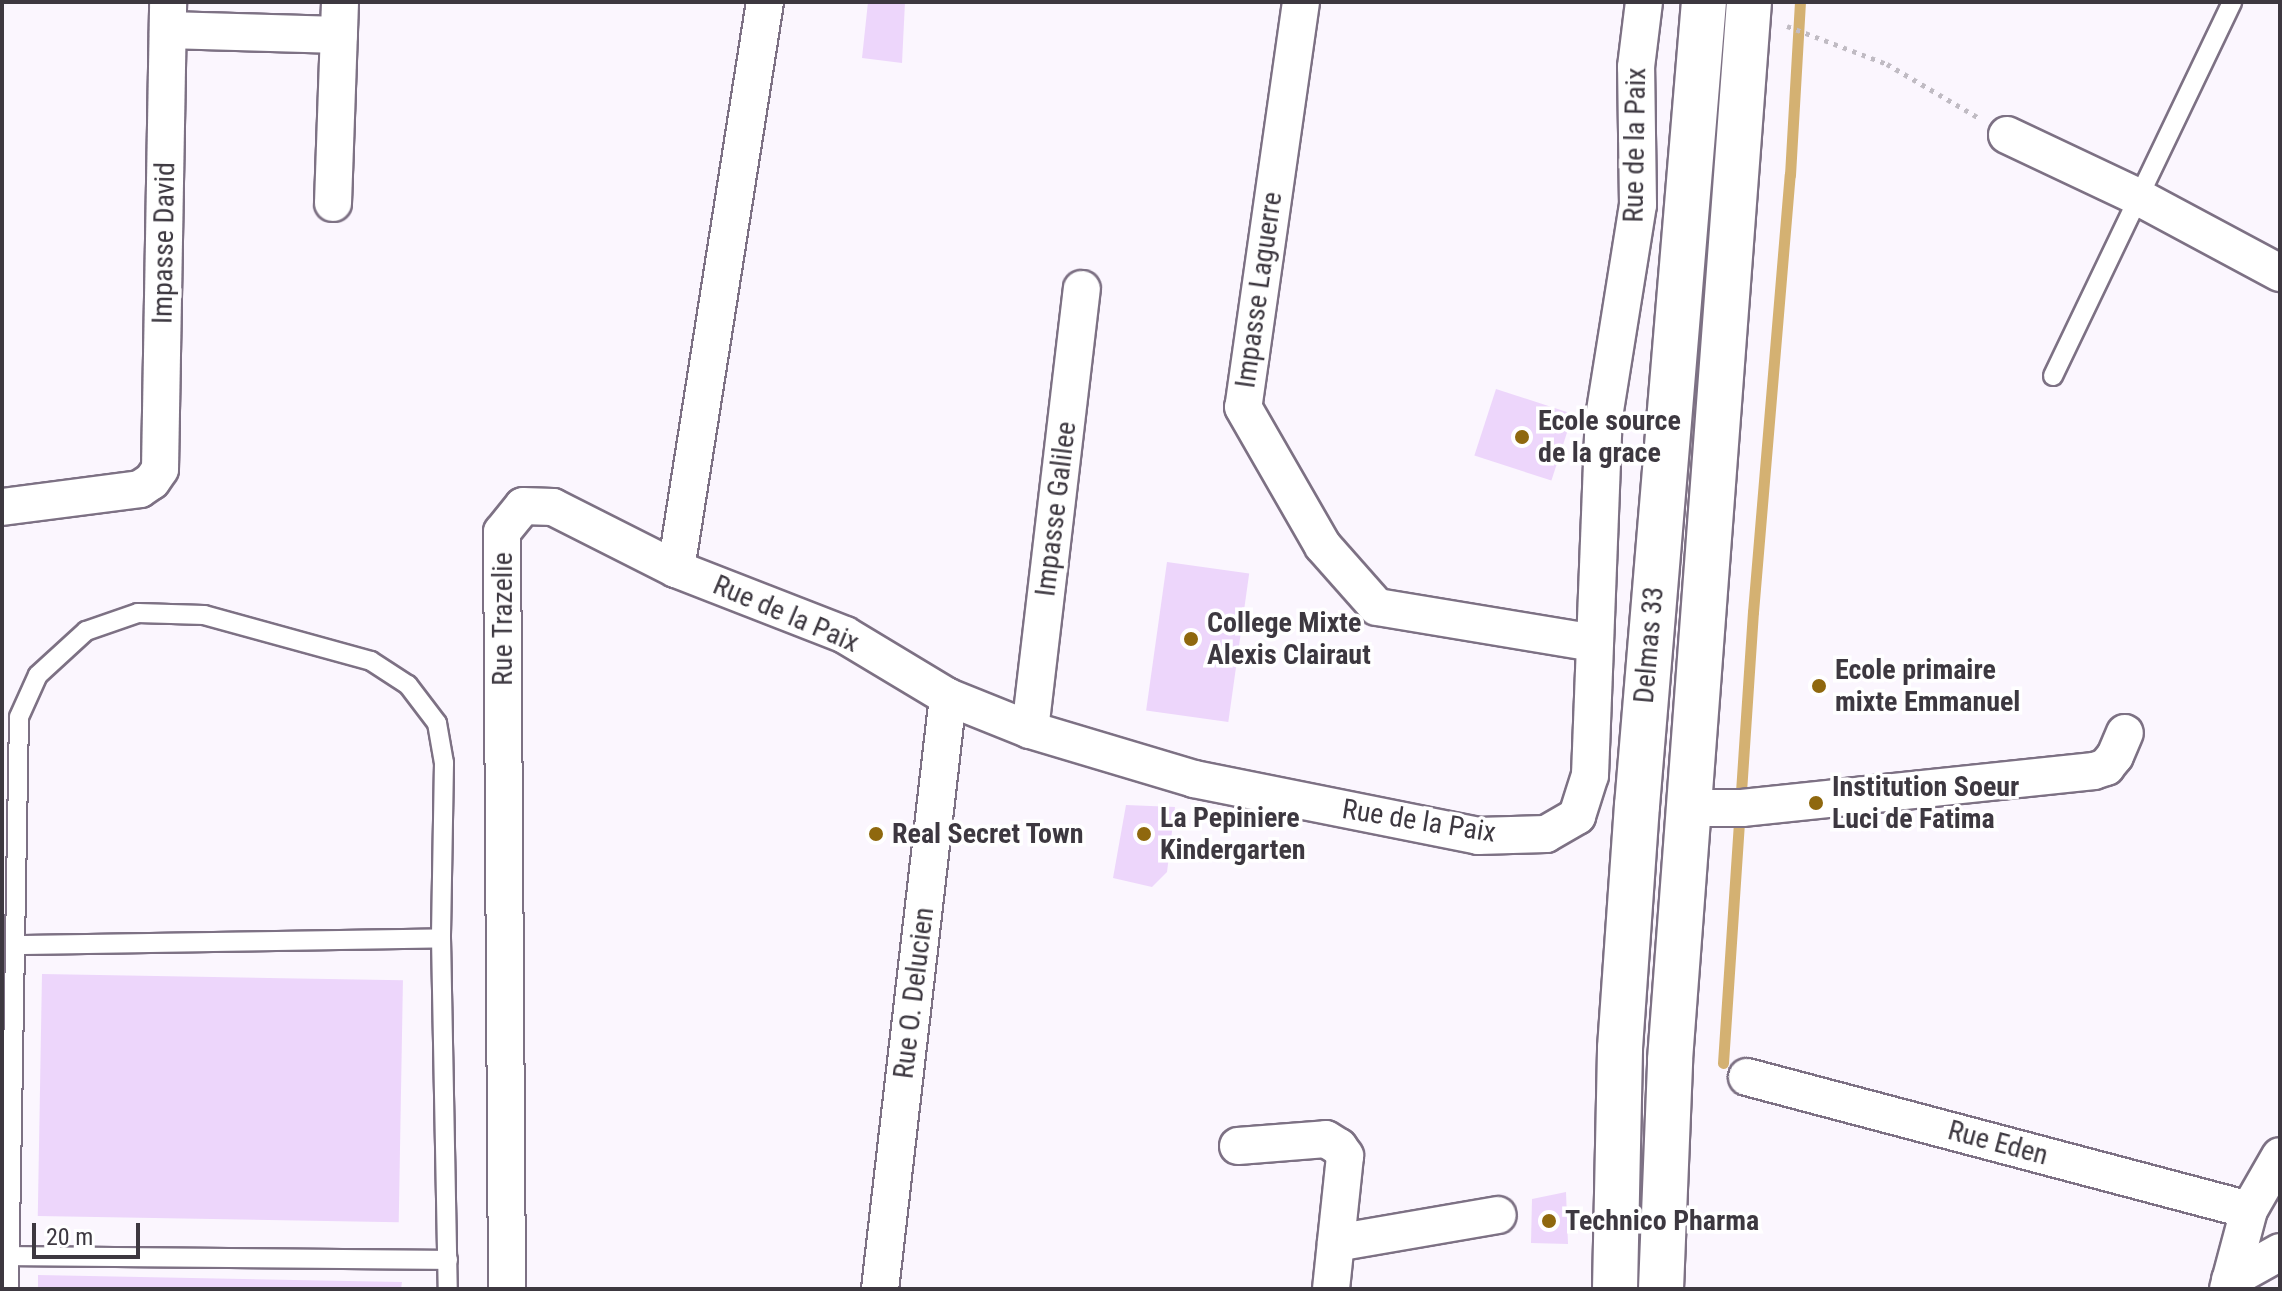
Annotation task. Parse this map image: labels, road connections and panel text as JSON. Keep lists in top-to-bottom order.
{
  "streets": {
    "main road": ["Delmas 33"],
    "street": [
      "Rue de la Paix",
      "Impasse David",
      "Impasse Laguerre",
      "Impasse Galilee",
      "Rue Trazelie",
      "Rue O. Delucien",
      "Rue Eden"
    ]
  },
  "crossings": [
    ["Rue de la Paix", "Impasse Laguerre"],
    ["Rue de la Paix", "Impasse Galilee"],
    ["Rue de la Paix", "Rue Trazelie"],
    ["Rue de la Paix", "Rue O. Delucien"]
  ],
  "places": [
    "Ecole source de la grace",
    "College Mixte Alexis Clairaut",
    "Ecole primaire mixte Emmanuel",
    "Institution Soeur Luci de Fatima",
    "Real Secret Town",
    "La Pepiniere Kindergarten",
    "Technico Pharma"
  ],
  "scale_bar": "20 m"
}
